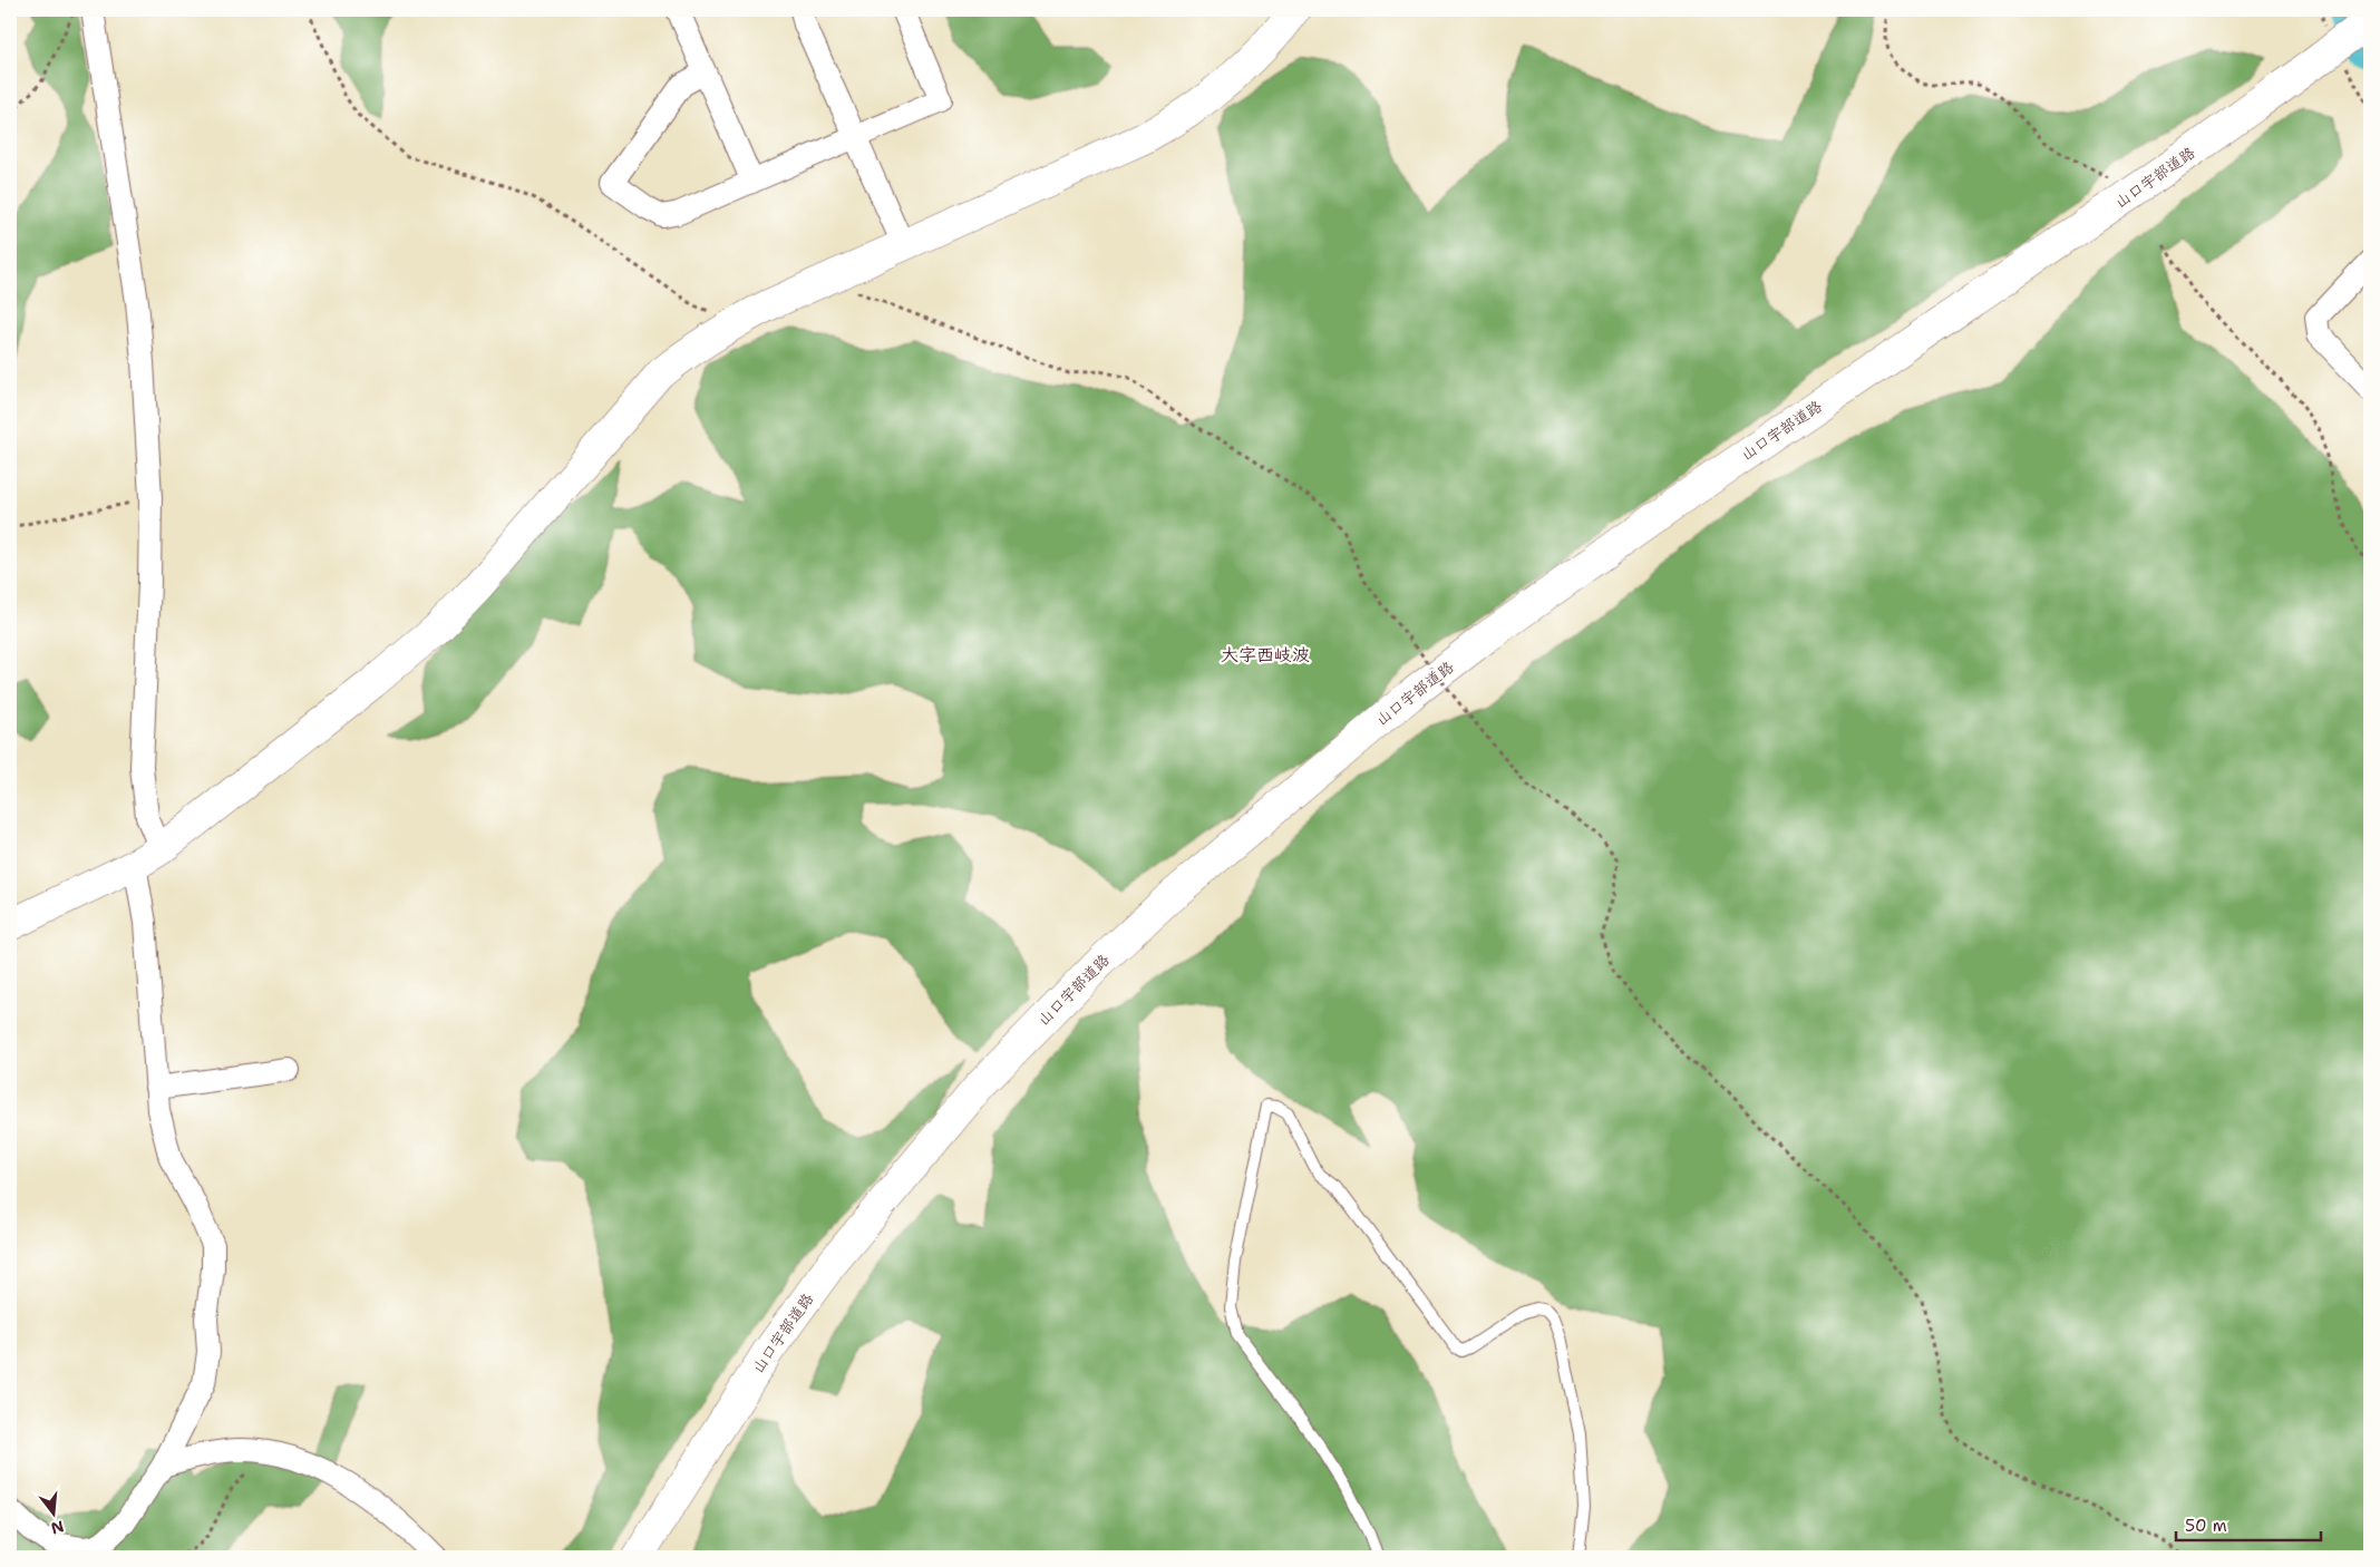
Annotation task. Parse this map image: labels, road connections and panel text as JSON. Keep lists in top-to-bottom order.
{
  "streets": {
    "main road": ["山口宇部道路"]
  },
  "districts": ["大字西岐波"],
  "scale_bar": "50 m",
  "north": "bottom"
}
